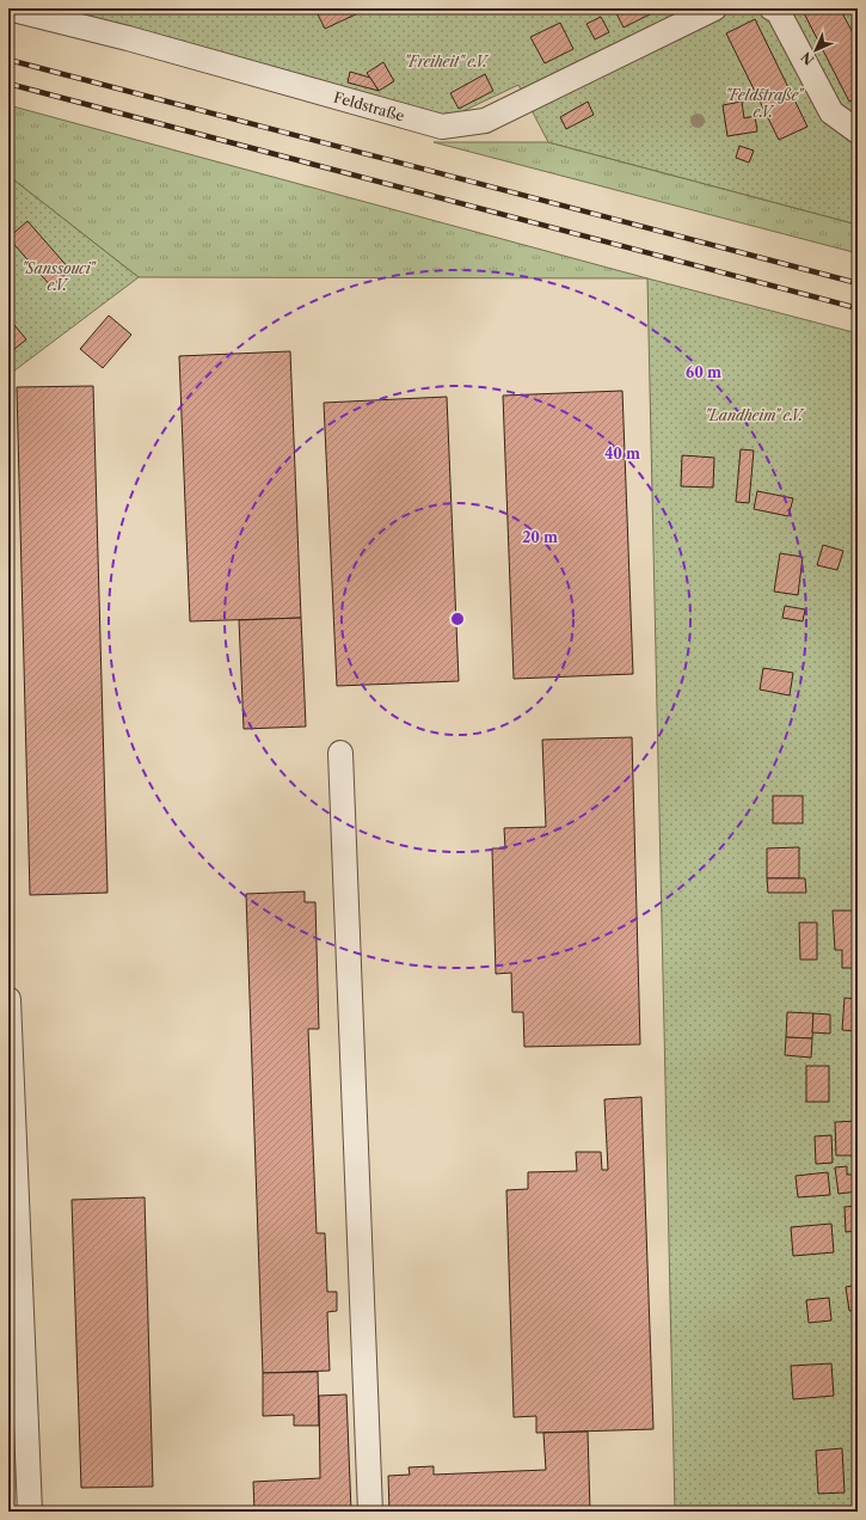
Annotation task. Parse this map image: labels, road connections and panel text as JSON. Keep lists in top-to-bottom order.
{
  "streets": {
    "lane": ["Feldstraße"]
  },
  "parks": [
    "\"Freiheit\" e.V.",
    "\"Feldstraße\" e.V.",
    "\"Sanssouci\" e.V.",
    "\"Landheim\" e.V."
  ],
  "north": "bottom left",
  "rings": ["60 m", "40 m", "20 m"]
}
